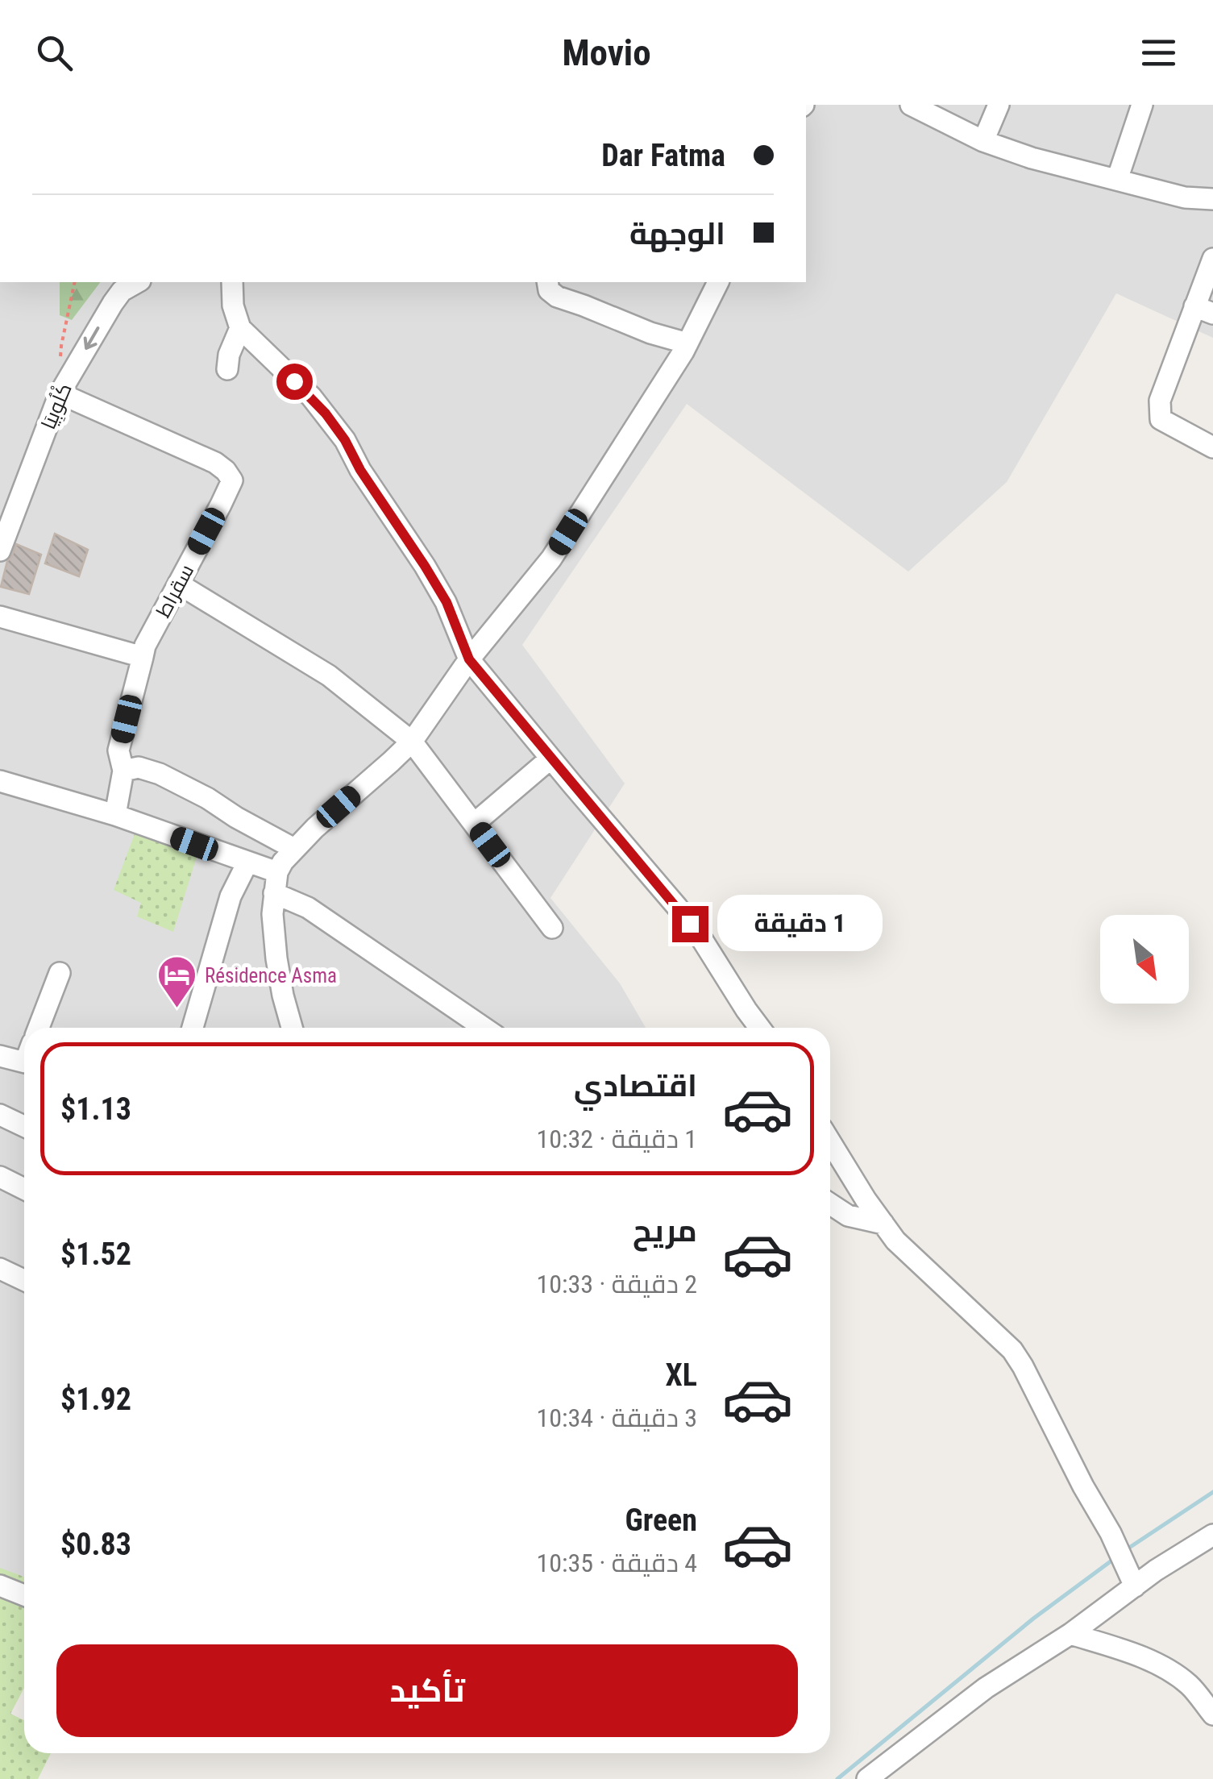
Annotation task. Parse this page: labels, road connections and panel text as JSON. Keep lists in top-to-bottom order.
{
  "streets": {
    "street": ["كْلُوبِيَا", "سقراط"]
  },
  "crossings": [
    ["كْلُوبِيَا", "سقراط"]
  ],
  "one_way": ["كْلُوبِيَا"],
  "places": {
    "hotel": ["Résidence Asma"]
  },
  "north": "bottom right",
  "page": {
    "header": "Movio",
    "banner": ["Dar Fatma", "الوجهة"],
    "bubble": "1 دقيقة",
    "list": [
      {
        "name": "اقتصادي",
        "note": "1 دقيقة · 10:32",
        "value": "$1.13"
      },
      {
        "name": "مريح",
        "note": "2 دقيقة · 10:33",
        "value": "$1.52"
      },
      {
        "name": "XL",
        "note": "3 دقيقة · 10:34",
        "value": "$1.92"
      },
      {
        "name": "Green",
        "note": "4 دقيقة · 10:35",
        "value": "$0.83"
      }
    ],
    "buttons": "تأكيد"
  }
}
